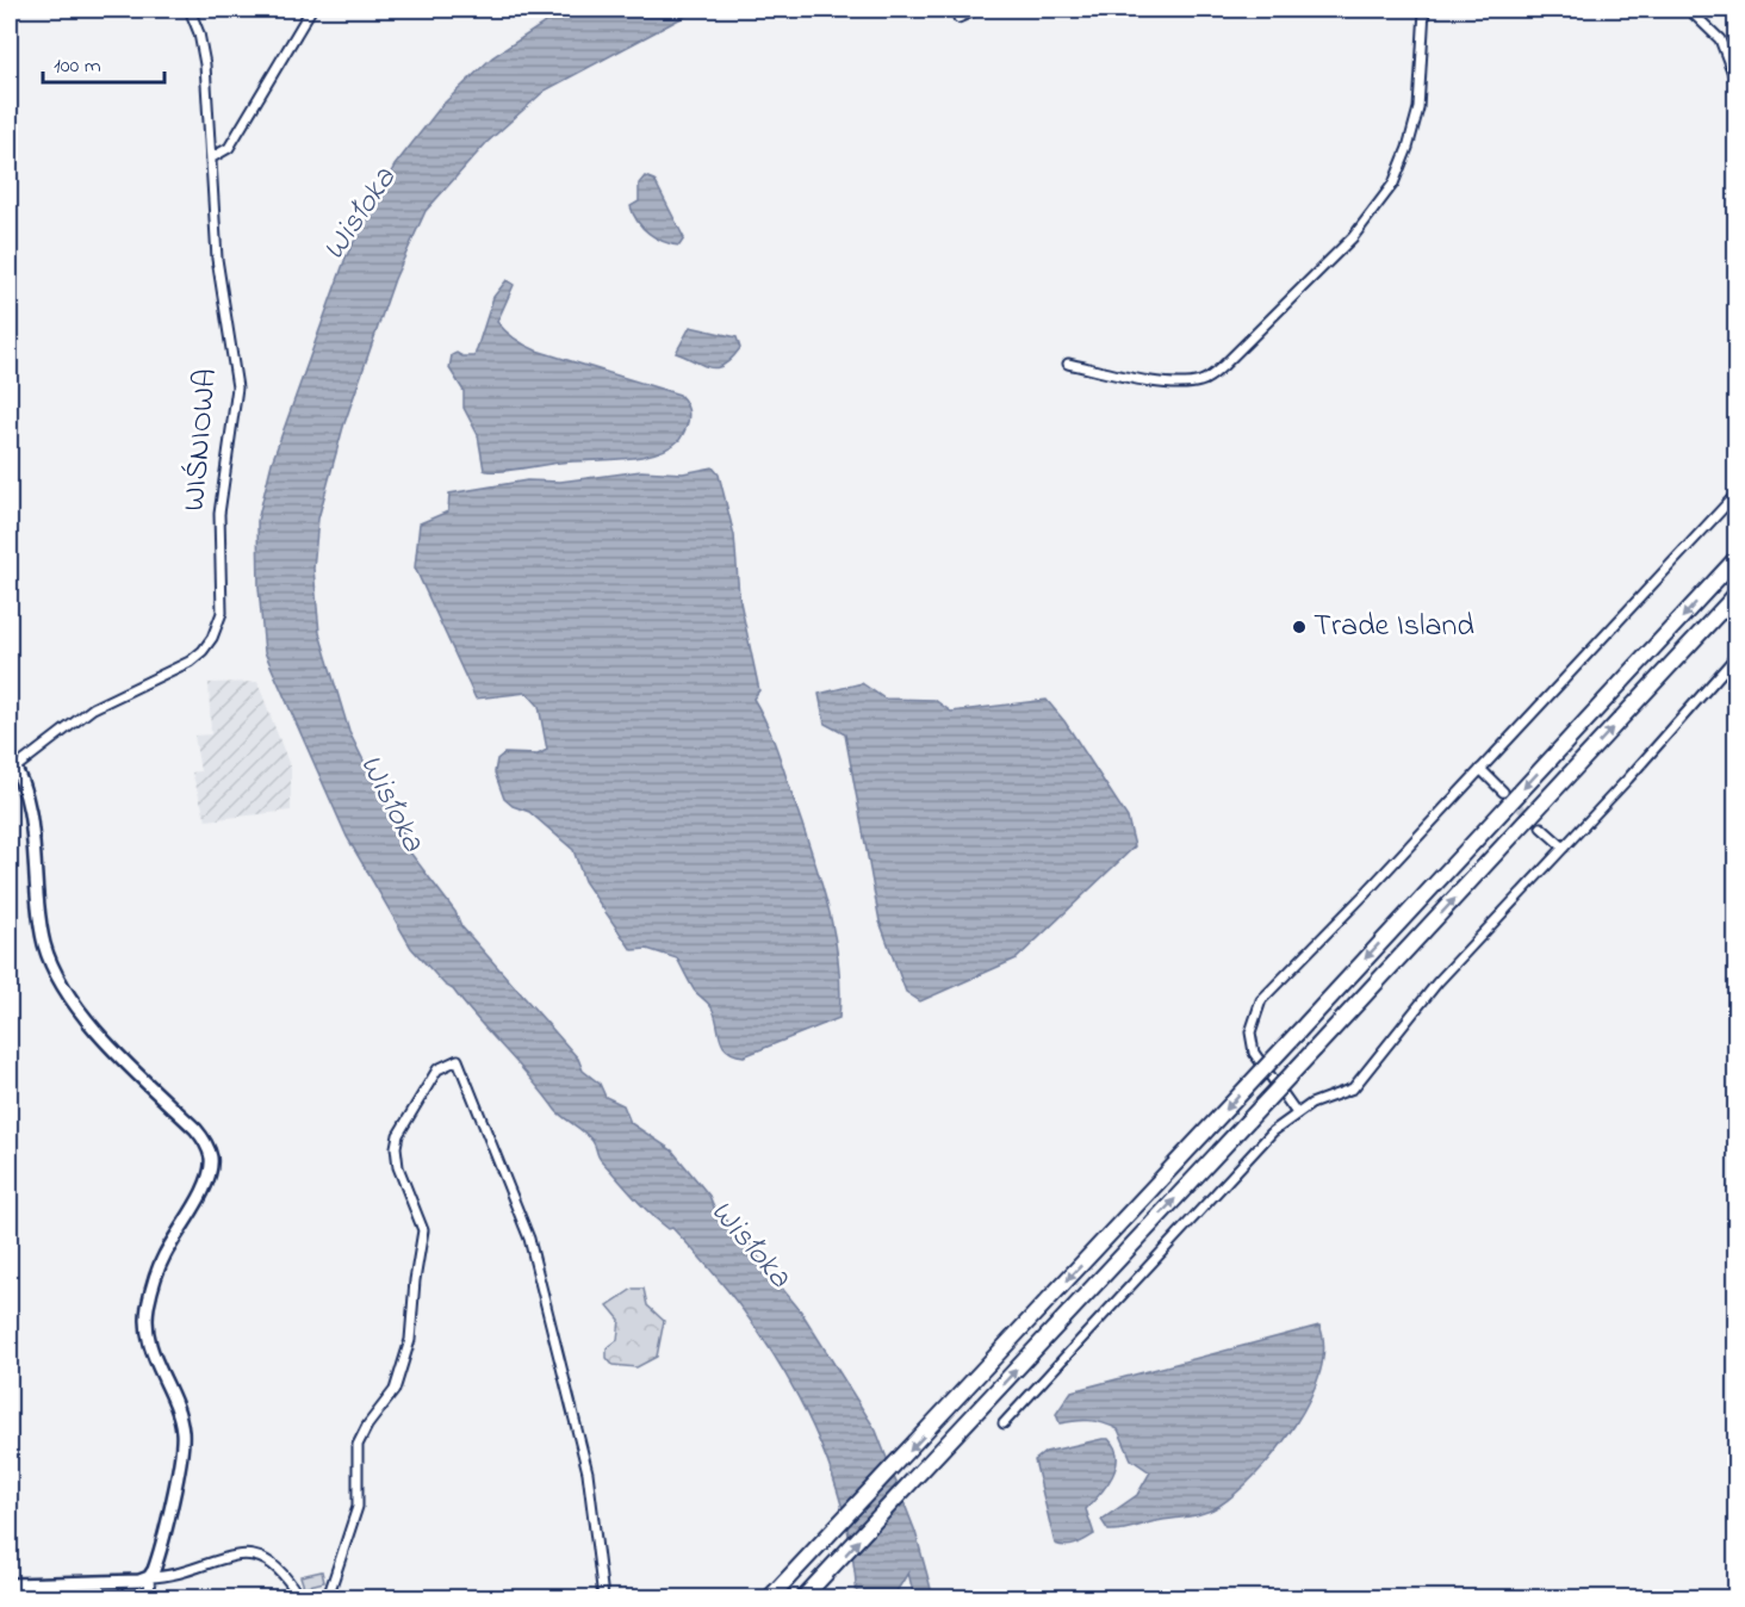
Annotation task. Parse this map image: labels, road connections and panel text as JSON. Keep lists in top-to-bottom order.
{
  "streets": {
    "street": ["WIŚNIOWA"]
  },
  "water": ["Wisłoka"],
  "places": ["Trade Island"],
  "scale_bar": "100 m"
}
